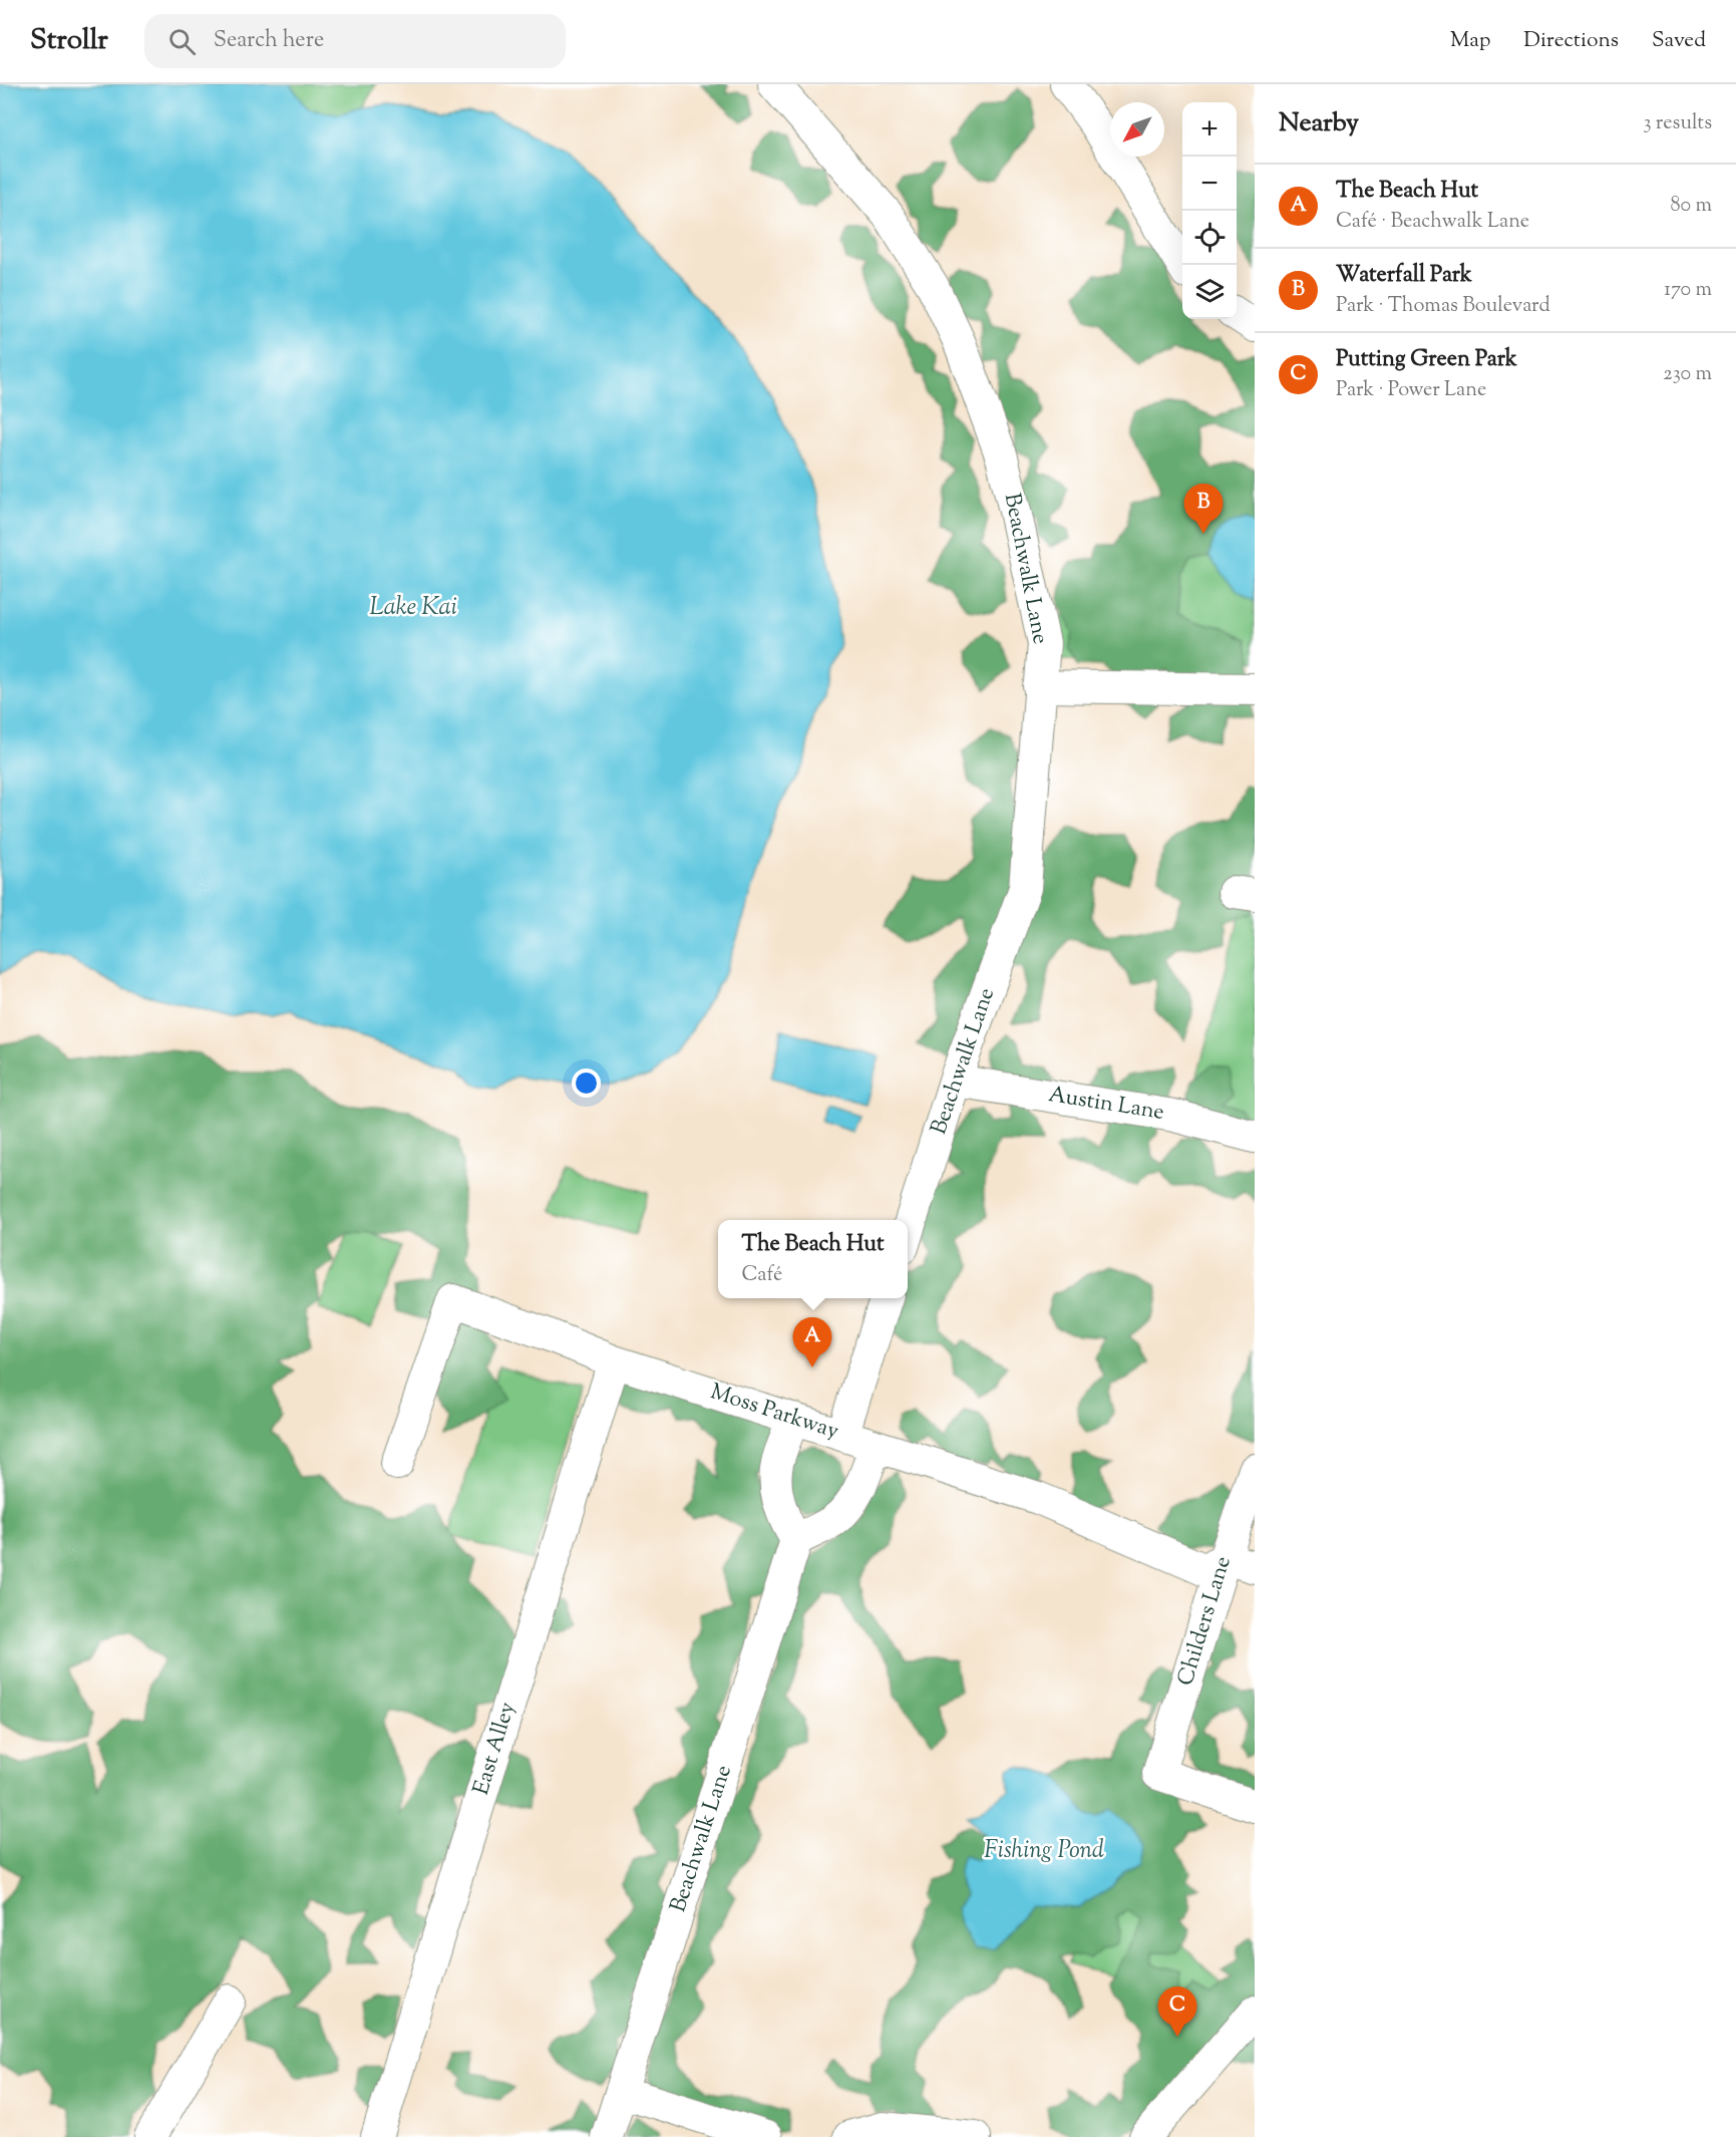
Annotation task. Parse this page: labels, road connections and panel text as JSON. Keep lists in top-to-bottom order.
{
  "streets": {
    "street": [
      "Beachwalk Lane",
      "Austin Lane",
      "Moss Parkway",
      "Childers Lane",
      "East Alley"
    ]
  },
  "crossings": [
    ["Beachwalk Lane", "Austin Lane"],
    ["Moss Parkway", "Childers Lane"],
    ["Moss Parkway", "East Alley"]
  ],
  "water": ["Lake Kai", "Fishing Pond"],
  "north": "bottom left",
  "page": {
    "header": "Strollr",
    "search": "Search here",
    "nav": ["Map", "Directions", "Saved"],
    "heading": ["Nearby", "3 results"],
    "map_buttons": ["+", "−"],
    "list": [
      {
        "mark": "A",
        "name": "The Beach Hut",
        "note": "Café · Beachwalk Lane",
        "value": "80 m"
      },
      {
        "mark": "B",
        "name": "Waterfall Park",
        "note": "Park · Thomas Boulevard",
        "value": "170 m"
      },
      {
        "mark": "C",
        "name": "Putting Green Park",
        "note": "Park · Power Lane",
        "value": "230 m"
      }
    ],
    "pins": ["B", "A", "C"],
    "popup": ["The Beach Hut", "Café"]
  }
}
